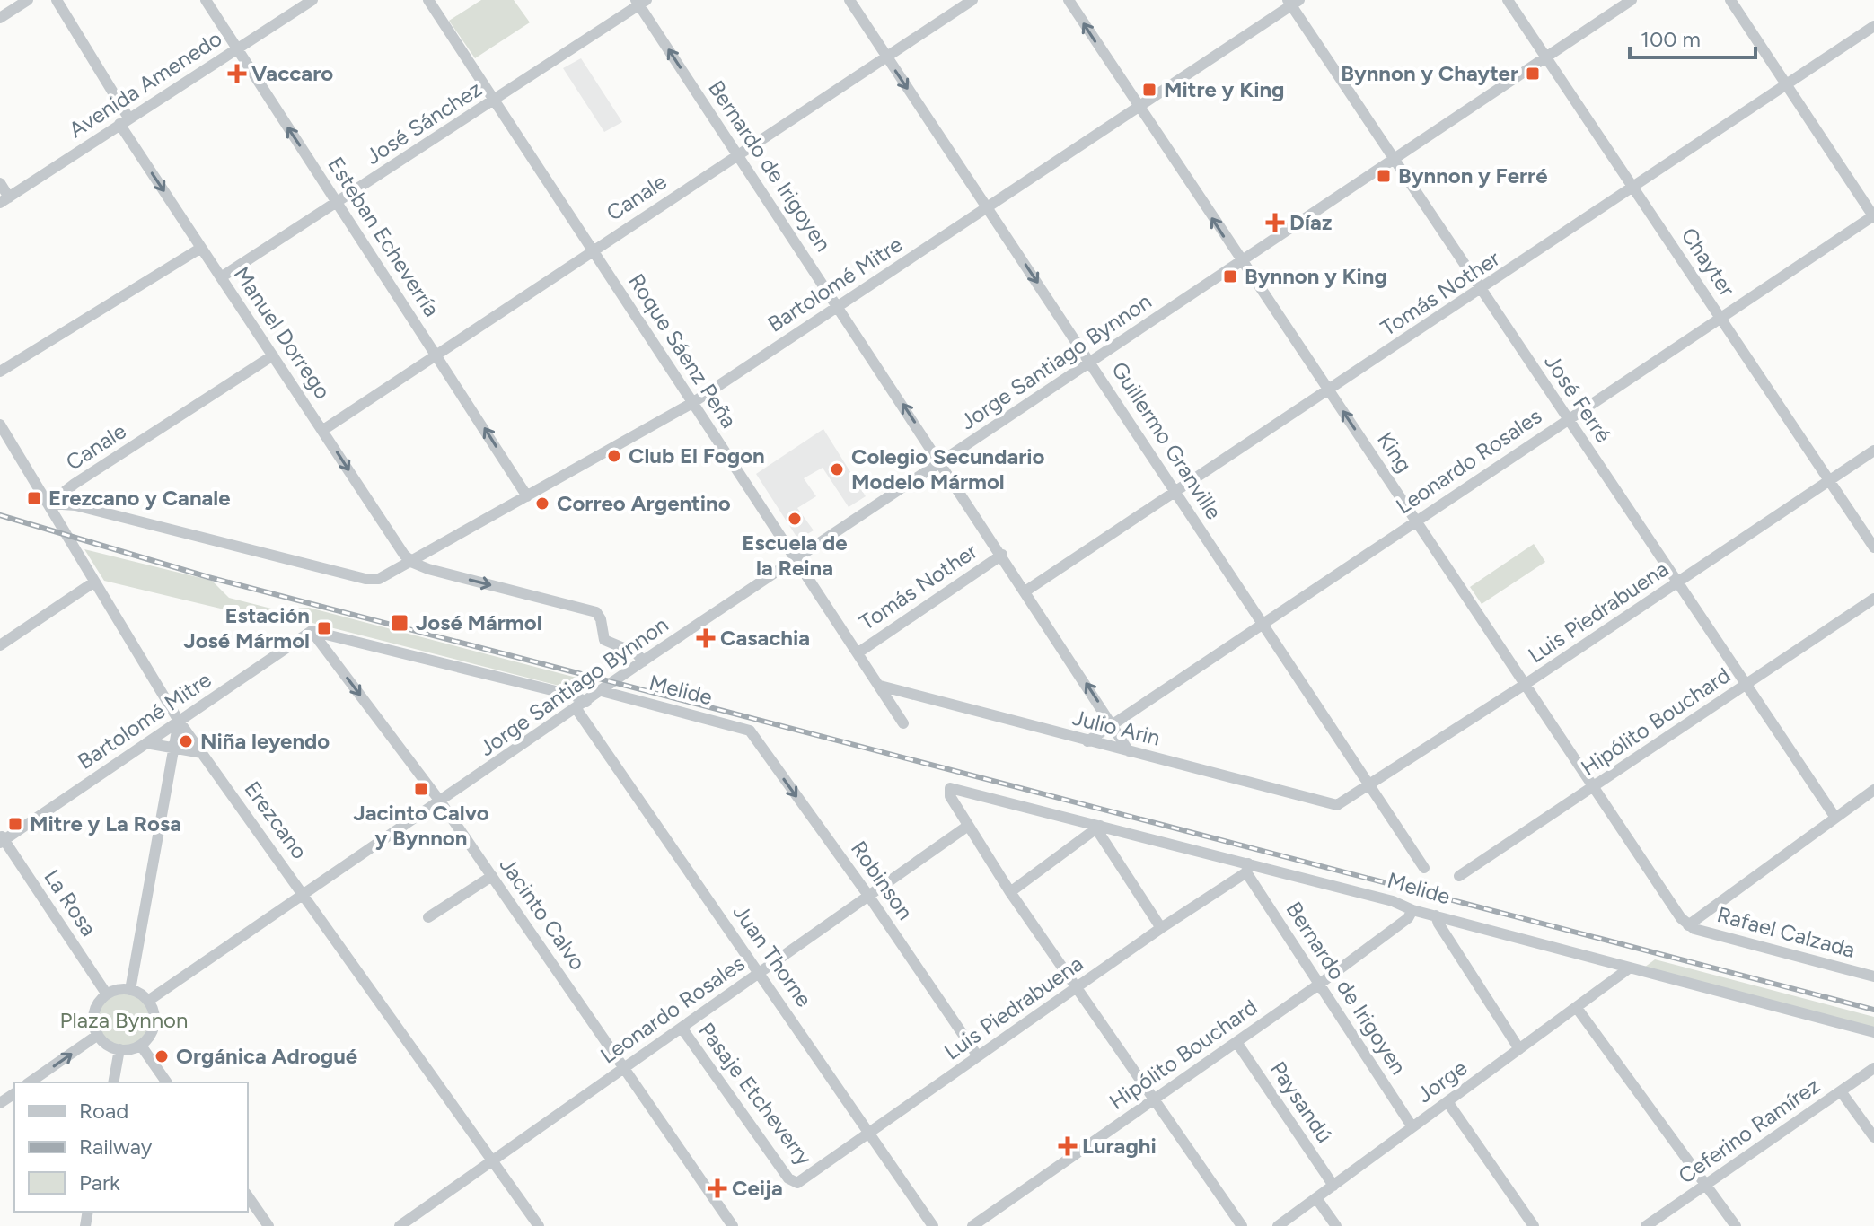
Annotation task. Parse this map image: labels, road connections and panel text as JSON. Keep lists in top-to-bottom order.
{
  "streets": {
    "street": [
      "Avenida Amenedo",
      "José Sánchez",
      "Bernardo de Irigoyen",
      "Canale",
      "Esteban Echeverría",
      "Chayter",
      "Bartolomé Mitre",
      "Tomás Nother",
      "Manuel Dorrego",
      "Roque Sáenz Peña",
      "Jorge Santiago Bynnon",
      "José Ferré",
      "Guillermo Granville",
      "King",
      "Leonardo Rosales",
      "Luis Piedrabuena",
      "Melide",
      "Hipólito Bouchard",
      "Julio Arin",
      "Erezcano",
      "Robinson",
      "La Rosa",
      "Jacinto Calvo",
      "Rafael Calzada",
      "Juan Thorne",
      "Jorge",
      "Pasaje Etcheverry",
      "Paysandú",
      "Ceferino Ramírez"
    ]
  },
  "crossings": [
    ["Avenida Amenedo", "Esteban Echeverría"],
    ["Avenida Amenedo", "Manuel Dorrego"],
    ["José Sánchez", "Bernardo de Irigoyen"],
    ["José Sánchez", "Esteban Echeverría"],
    ["José Sánchez", "Manuel Dorrego"],
    ["José Sánchez", "Roque Sáenz Peña"],
    ["Bernardo de Irigoyen", "Canale"],
    ["Bernardo de Irigoyen", "Bartolomé Mitre"],
    ["Bernardo de Irigoyen", "Tomás Nother"],
    ["Bernardo de Irigoyen", "Jorge Santiago Bynnon"],
    ["Bernardo de Irigoyen", "Leonardo Rosales"],
    ["Bernardo de Irigoyen", "Luis Piedrabuena"],
    ["Bernardo de Irigoyen", "Melide"],
    ["Bernardo de Irigoyen", "Hipólito Bouchard"],
    ["Bernardo de Irigoyen", "Julio Arin"],
    ["Bernardo de Irigoyen", "Jorge"],
    ["Canale", "Esteban Echeverría"],
    ["Canale", "Bartolomé Mitre"],
    ["Canale", "Manuel Dorrego"],
    ["Canale", "Roque Sáenz Peña"],
    ["Canale", "Guillermo Granville"],
    ["Canale", "Erezcano"],
    ["Esteban Echeverría", "Bartolomé Mitre"],
    ["Chayter", "Tomás Nother"],
    ["Chayter", "Jorge Santiago Bynnon"],
    ["Chayter", "Leonardo Rosales"],
    ["Chayter", "Luis Piedrabuena"],
    ["Bartolomé Mitre", "Manuel Dorrego"],
    ["Bartolomé Mitre", "Roque Sáenz Peña"],
    ["Bartolomé Mitre", "José Ferré"],
    ["Bartolomé Mitre", "Guillermo Granville"],
    ["Bartolomé Mitre", "King"],
    ["Bartolomé Mitre", "Erezcano"],
    ["Bartolomé Mitre", "La Rosa"],
    ["Bartolomé Mitre", "Jacinto Calvo"],
    ["Tomás Nother", "Roque Sáenz Peña"],
    ["Tomás Nother", "José Ferré"],
    ["Tomás Nother", "Guillermo Granville"],
    ["Tomás Nother", "King"],
    ["Roque Sáenz Peña", "Jorge Santiago Bynnon"],
    ["Roque Sáenz Peña", "Julio Arin"],
    ["Jorge Santiago Bynnon", "José Ferré"],
    ["Jorge Santiago Bynnon", "Guillermo Granville"],
    ["Jorge Santiago Bynnon", "King"],
    ["Jorge Santiago Bynnon", "Melide"],
    ["Jorge Santiago Bynnon", "Erezcano"],
    ["Jorge Santiago Bynnon", "La Rosa"],
    ["Jorge Santiago Bynnon", "Jacinto Calvo"],
    ["Jorge Santiago Bynnon", "Juan Thorne"],
    ["José Ferré", "Leonardo Rosales"],
    ["José Ferré", "Luis Piedrabuena"],
    ["José Ferré", "Hipólito Bouchard"],
    ["Guillermo Granville", "Leonardo Rosales"],
    ["Guillermo Granville", "Luis Piedrabuena"],
    ["King", "Leonardo Rosales"],
    ["King", "Luis Piedrabuena"],
    ["King", "Hipólito Bouchard"],
    ["King", "Rafael Calzada"],
    ["Leonardo Rosales", "Melide"],
    ["Leonardo Rosales", "Julio Arin"],
    ["Leonardo Rosales", "Erezcano"],
    ["Leonardo Rosales", "Robinson"],
    ["Leonardo Rosales", "Jacinto Calvo"],
    ["Leonardo Rosales", "Juan Thorne"],
    ["Leonardo Rosales", "Pasaje Etcheverry"],
    ["Luis Piedrabuena", "Melide"],
    ["Luis Piedrabuena", "Julio Arin"],
    ["Luis Piedrabuena", "Robinson"],
    ["Luis Piedrabuena", "Juan Thorne"],
    ["Luis Piedrabuena", "Pasaje Etcheverry"],
    ["Melide", "Hipólito Bouchard"],
    ["Melide", "Robinson"],
    ["Melide", "Jorge"],
    ["Hipólito Bouchard", "Paysandú"],
    ["Jorge", "Paysandú"]
  ],
  "one_way": [
    "Bernardo de Irigoyen",
    "Esteban Echeverría",
    "Manuel Dorrego",
    "Guillermo Granville",
    "King",
    "Robinson"
  ],
  "parks": ["Plaza Bynnon"],
  "places": {
    "health": [
      "Vaccaro",
      "Díaz",
      "Casachia",
      "Luraghi",
      "Ceija"
    ],
    "transit": [
      "Bynnon y Chayter",
      "Mitre y King",
      "Bynnon y Ferré",
      "Bynnon y King",
      "Erezcano y Canale",
      "José Mármol",
      "Estación José Mármol",
      "Jacinto Calvo y Bynnon",
      "Mitre y La Rosa"
    ],
    "other": [
      "Club El Fogon",
      "Colegio Secundario Modelo Mármol",
      "Correo Argentino",
      "Escuela de la Reina",
      "Niña leyendo",
      "Orgánica Adrogué"
    ]
  },
  "legend": ["Road", "Railway", "Park"],
  "scale_bar": "100 m"
}
